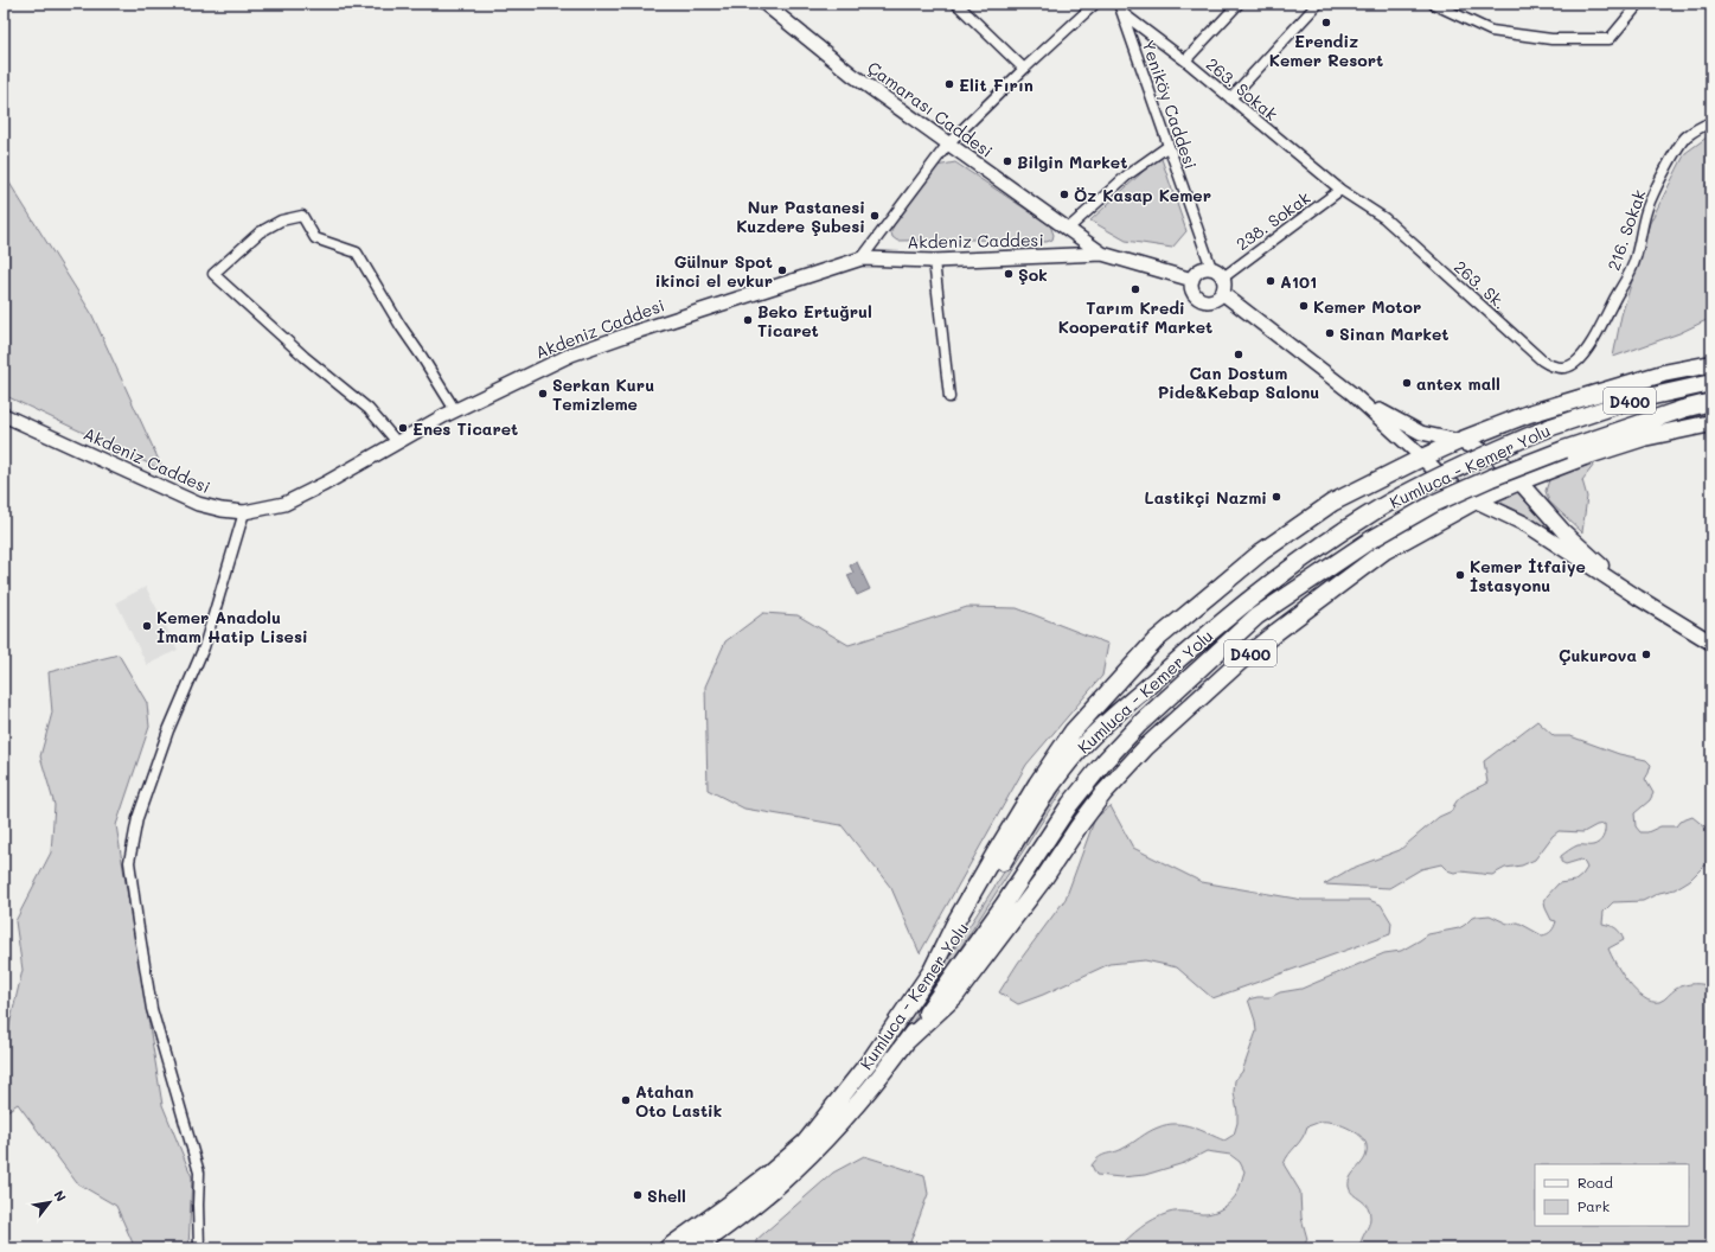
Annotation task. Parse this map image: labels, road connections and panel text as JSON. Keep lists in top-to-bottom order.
{
  "streets": {
    "highway": ["D400", "Kumluca - Kemer Yolu"],
    "street": [
      "263. Sokak",
      "Yeniköy Caddesi",
      "Çamarası Caddesi",
      "238. Sokak",
      "216. Sokak",
      "Akdeniz Caddesi",
      "263. Sk."
    ]
  },
  "crossings": [
    ["263. Sokak", "Yeniköy Caddesi"],
    ["263. Sokak", "238. Sokak"],
    ["263. Sokak", "263. Sk."],
    ["Yeniköy Caddesi", "238. Sokak"],
    ["Yeniköy Caddesi", "Akdeniz Caddesi"],
    ["Çamarası Caddesi", "Akdeniz Caddesi"],
    ["238. Sokak", "Akdeniz Caddesi"],
    ["238. Sokak", "263. Sk."],
    ["216. Sokak", "263. Sk."]
  ],
  "places": [
    "Erendiz Kemer Resort",
    "Elit Fırın",
    "Bilgin Market",
    "Öz Kasap Kemer",
    "Nur Pastanesi Kuzdere Şubesi",
    "Gülnur Spot ikinci el evkur",
    "Şok",
    "A101",
    "Tarım Kredi Kooperatif Market",
    "Kemer Motor",
    "Beko Ertuğrul Ticaret",
    "Sinan Market",
    "Can Dostum Pide&Kebap Salonu",
    "antex mall",
    "Serkan Kuru Temizleme",
    "Enes Ticaret",
    "Lastikçi Nazmi",
    "Kemer İtfaiye İstasyonu",
    "Kemer Anadolu İmam Hatip Lisesi",
    "Çukurova",
    "Atahan Oto Lastik",
    "Shell"
  ],
  "legend": ["Road", "Park"],
  "north": "top right"
}
